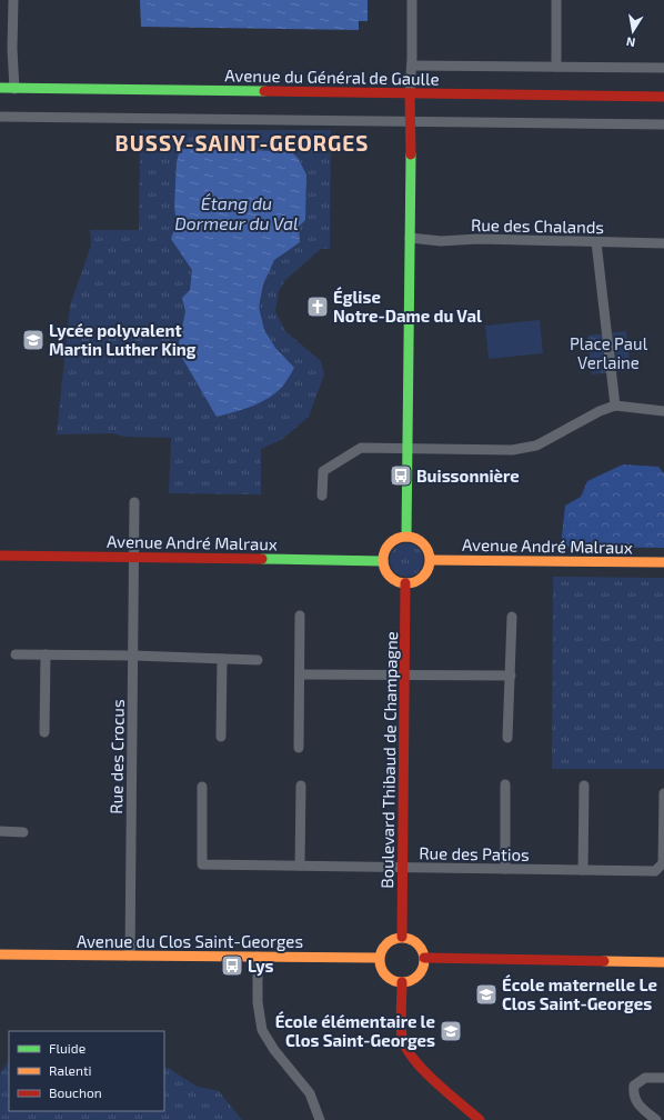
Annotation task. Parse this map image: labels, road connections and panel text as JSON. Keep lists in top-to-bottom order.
{
  "streets": {
    "street": [
      "Avenue du Général de Gaulle",
      "Rue des Chalands",
      "Avenue André Malraux",
      "Rue des Crocus",
      "Boulevard Thibaud de Champagne",
      "Rue des Patios",
      "Avenue du Clos Saint-Georges"
    ]
  },
  "crossings": [
    ["Avenue André Malraux", "Rue des Crocus"],
    ["Avenue André Malraux", "Boulevard Thibaud de Champagne"],
    ["Rue des Crocus", "Avenue du Clos Saint-Georges"],
    ["Boulevard Thibaud de Champagne", "Rue des Patios"],
    ["Boulevard Thibaud de Champagne", "Avenue du Clos Saint-Georges"]
  ],
  "districts": ["BUSSY-SAINT-GEORGES"],
  "water": ["Étang du Dormeur du Val"],
  "parks": ["Place Paul Verlaine"],
  "places": {
    "church": ["Église Notre-Dame du Val"],
    "school or university": ["Lycée polyvalent Martin Luther King", "École maternelle Le Clos Saint-Georges", "École élémentaire le Clos Saint-Georges"],
    "bus stop": ["Buissonnière", "Lys"]
  },
  "legend": ["Fluide", "Ralenti", "Bouchon"],
  "north": "bottom"
}
